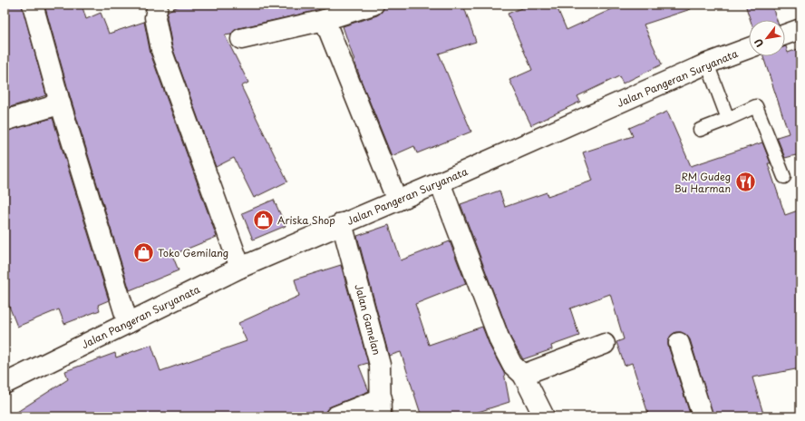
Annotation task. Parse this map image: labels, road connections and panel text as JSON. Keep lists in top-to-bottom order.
{
  "streets": {
    "street": ["Jalan Pangeran Suryanata", "Jalan Gamelan"]
  },
  "crossings": [
    ["Jalan Pangeran Suryanata", "Jalan Gamelan"]
  ],
  "places": {
    "restaurant": ["RM Gudeg Bu Harman"],
    "shop": ["Ariska Shop", "Toko Gemilang"]
  },
  "north": "bottom left"
}
